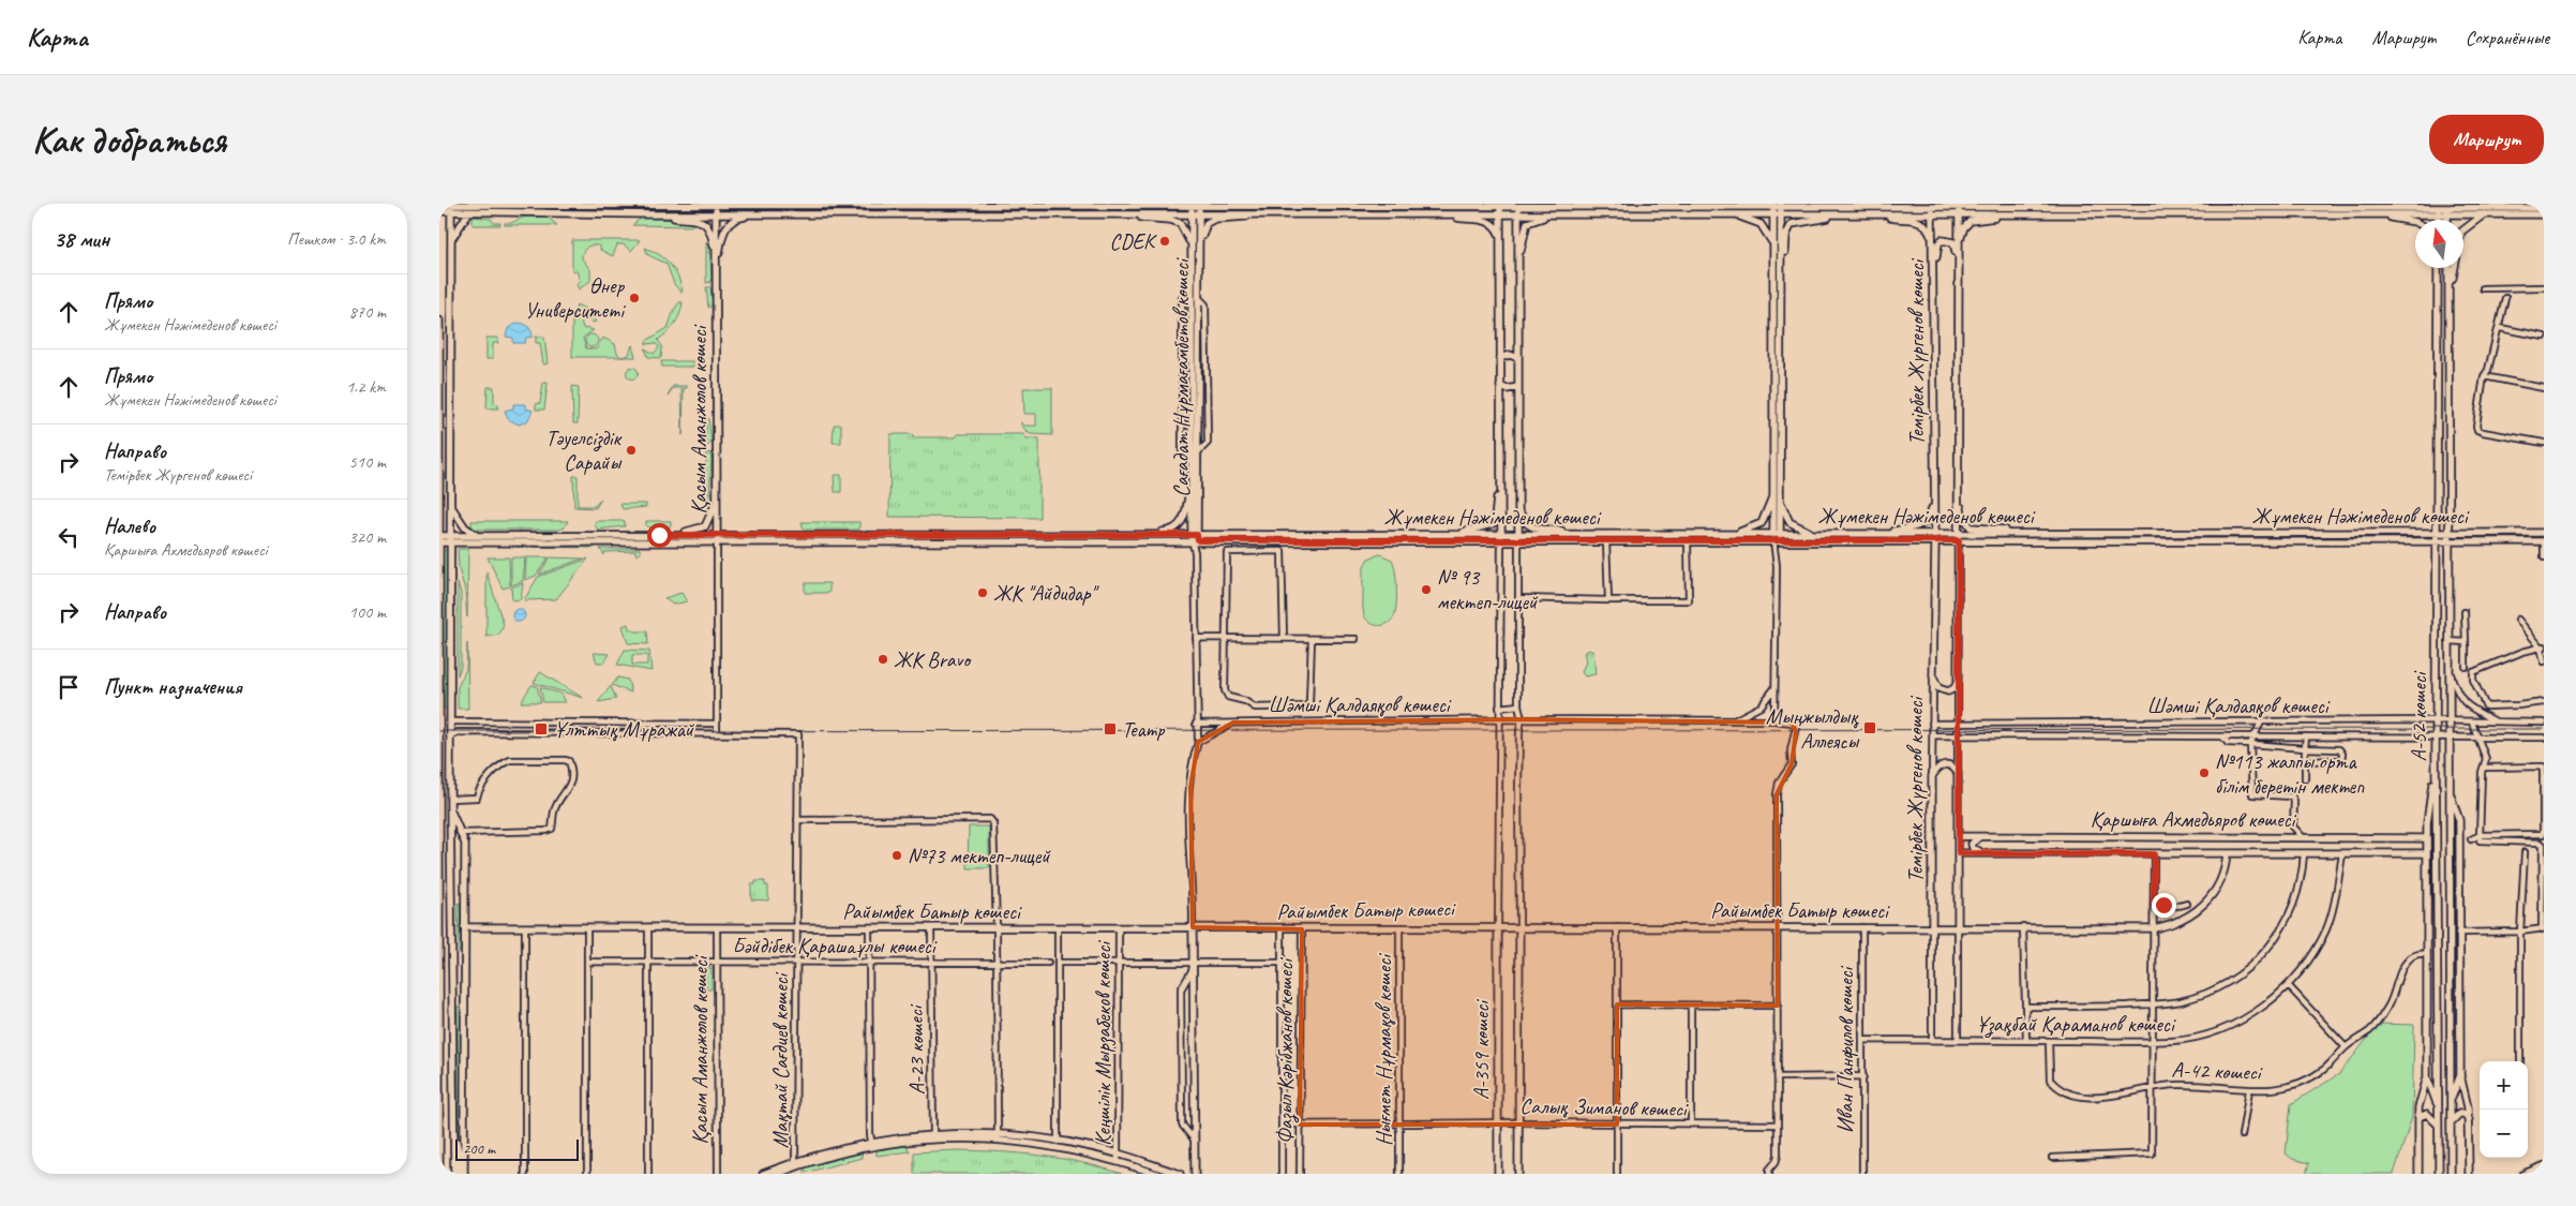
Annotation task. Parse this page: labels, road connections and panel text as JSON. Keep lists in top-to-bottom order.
{
  "streets": {
    "street": [
      "Темірбек Жүргенов көшесі",
      "Сағадат Нұрмағамбетов көшесі",
      "Қасым Аманжолов көшесі",
      "Жұмекен Нәжімеденов көшесі",
      "Шәмші Қалдаяқов көшесі",
      "А-52 көшесі",
      "Қаршыға Ахмедьяров көшесі",
      "Райымбек Батыр көшесі",
      "Бәйдібек Қарашаұлы көшесі",
      "Ұзақбай Қараманов көшесі",
      "Кеңшілік Мырзабеков көшесі",
      "А-23 көшесі",
      "Нығмет Нұрмақов көшесі",
      "А-359 көшесі",
      "Иван Панфилов көшесі",
      "Фазыл Кәрібжанов көшесі",
      "Мақтай Сағдиев көшесі",
      "А-42 көшесі",
      "Салық Зиманов көшесі"
    ]
  },
  "crossings": [
    ["Темірбек Жүргенов көшесі", "Жұмекен Нәжімеденов көшесі"],
    ["Темірбек Жүргенов көшесі", "Шәмші Қалдаяқов көшесі"],
    ["Темірбек Жүргенов көшесі", "Қаршыға Ахмедьяров көшесі"],
    ["Темірбек Жүргенов көшесі", "Райымбек Батыр көшесі"],
    ["Темірбек Жүргенов көшесі", "Ұзақбай Қараманов көшесі"],
    ["Сағадат Нұрмағамбетов көшесі", "Жұмекен Нәжімеденов көшесі"],
    ["Сағадат Нұрмағамбетов көшесі", "Шәмші Қалдаяқов көшесі"],
    ["Қасым Аманжолов көшесі", "Жұмекен Нәжімеденов көшесі"],
    ["Қасым Аманжолов көшесі", "Райымбек Батыр көшесі"],
    ["Қасым Аманжолов көшесі", "Бәйдібек Қарашаұлы көшесі"],
    ["Қасым Аманжолов көшесі", "Мақтай Сағдиев көшесі"],
    ["Жұмекен Нәжімеденов көшесі", "А-52 көшесі"],
    ["Шәмші Қалдаяқов көшесі", "А-52 көшесі"],
    ["Қаршыға Ахмедьяров көшесі", "Райымбек Батыр көшесі"],
    ["Қаршыға Ахмедьяров көшесі", "Ұзақбай Қараманов көшесі"],
    ["Райымбек Батыр көшесі", "Кеңшілік Мырзабеков көшесі"],
    ["Райымбек Батыр көшесі", "А-23 көшесі"],
    ["Райымбек Батыр көшесі", "Нығмет Нұрмақов көшесі"],
    ["Райымбек Батыр көшесі", "А-359 көшесі"],
    ["Райымбек Батыр көшесі", "Иван Панфилов көшесі"],
    ["Райымбек Батыр көшесі", "Фазыл Кәрібжанов көшесі"],
    ["Райымбек Батыр көшесі", "Мақтай Сағдиев көшесі"],
    ["Бәйдібек Қарашаұлы көшесі", "А-23 көшесі"],
    ["Бәйдібек Қарашаұлы көшесі", "Мақтай Сағдиев көшесі"],
    ["Ұзақбай Қараманов көшесі", "Иван Панфилов көшесі"],
    ["Ұзақбай Қараманов көшесі", "А-42 көшесі"],
    ["Нығмет Нұрмақов көшесі", "Салық Зиманов көшесі"],
    ["А-359 көшесі", "Салық Зиманов көшесі"],
    ["Фазыл Кәрібжанов көшесі", "Салық Зиманов көшесі"]
  ],
  "places": {
    "other": [
      "CDEK",
      "Өнер Университеті",
      "Тәуелсіздік Сарайы",
      "№ 93 мектеп-лицей",
      "ЖК \"Айдидар\"",
      "ЖК Bravo",
      "№113 жалпы орта білім беретін мектеп",
      "№73 мектеп-лицей"
    ],
    "transit": ["Мыңжылдық Аллеясы", "Ұлттық Мұражай", "Театр"]
  },
  "scale_bar": "200 m",
  "north": "top",
  "page": {
    "header": "Карта",
    "nav": ["Карта", "Маршрут", "Сохранённые"],
    "buttons": "Маршрут",
    "title": "Как добраться",
    "heading": ["38 мин", "Пешком · 3.0 km"],
    "list": [
      ["Прямо", "Жұмекен Нәжімеденов көшесі", "870 m"],
      ["Прямо", "Жұмекен Нәжімеденов көшесі", "1.2 km"],
      ["Направо", "Темірбек Жүргенов көшесі", "510 m"],
      ["Налево", "Қаршыға Ахмедьяров көшесі", "320 m"],
      ["Направо", "100 m"],
      "Пункт назначения"
    ],
    "map_buttons": ["+", "−"],
    "scale": "200 m"
  }
}
